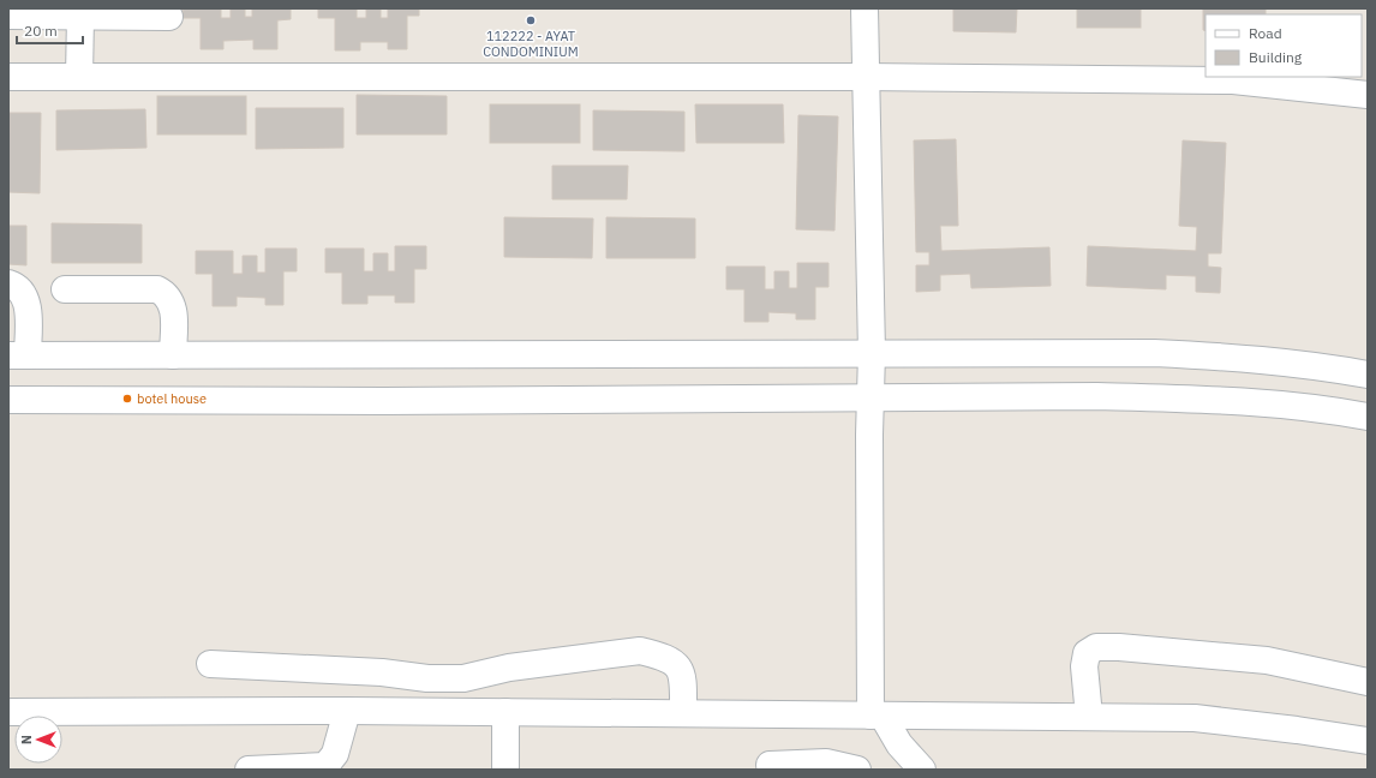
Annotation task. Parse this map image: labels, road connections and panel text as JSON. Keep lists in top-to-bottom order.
{
  "places": ["112222 - AYAT CONDOMINIUM", "botel house"],
  "legend": ["Road", "Building"],
  "scale_bar": "20 m",
  "north": "left"
}
